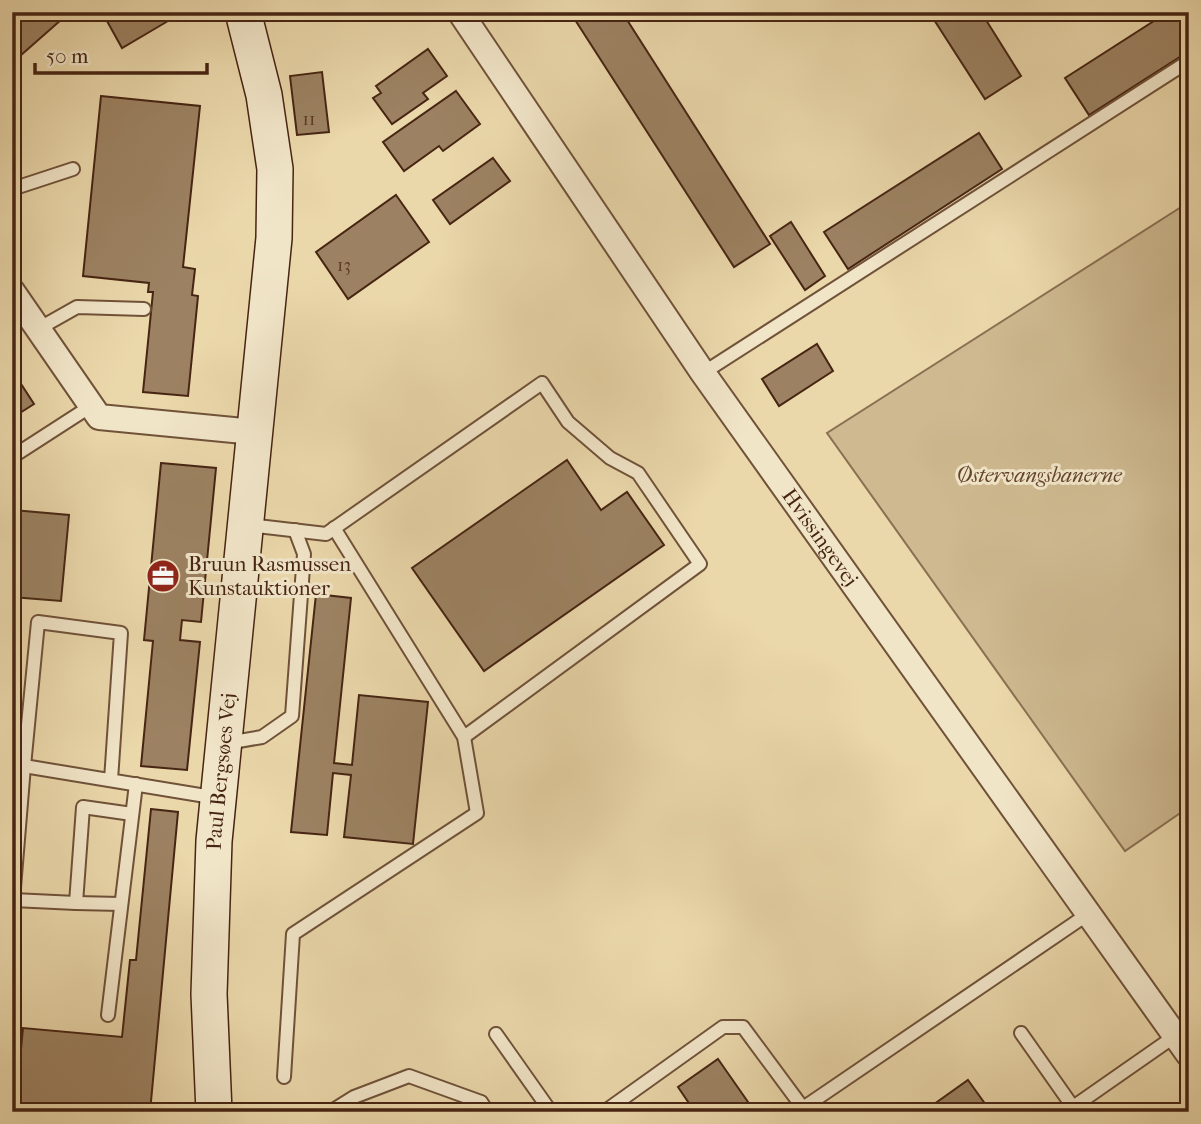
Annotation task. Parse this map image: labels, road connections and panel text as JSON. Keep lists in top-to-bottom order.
{
  "streets": {
    "street": ["Hvissingevej", "Paul Bergsøes Vej"]
  },
  "parks": ["Østervangsbanerne"],
  "places": {
    "office": ["Bruun Rasmussen Kunstauktioner"]
  },
  "house_numbers": ["11", "13"],
  "scale_bar": "50 m"
}
